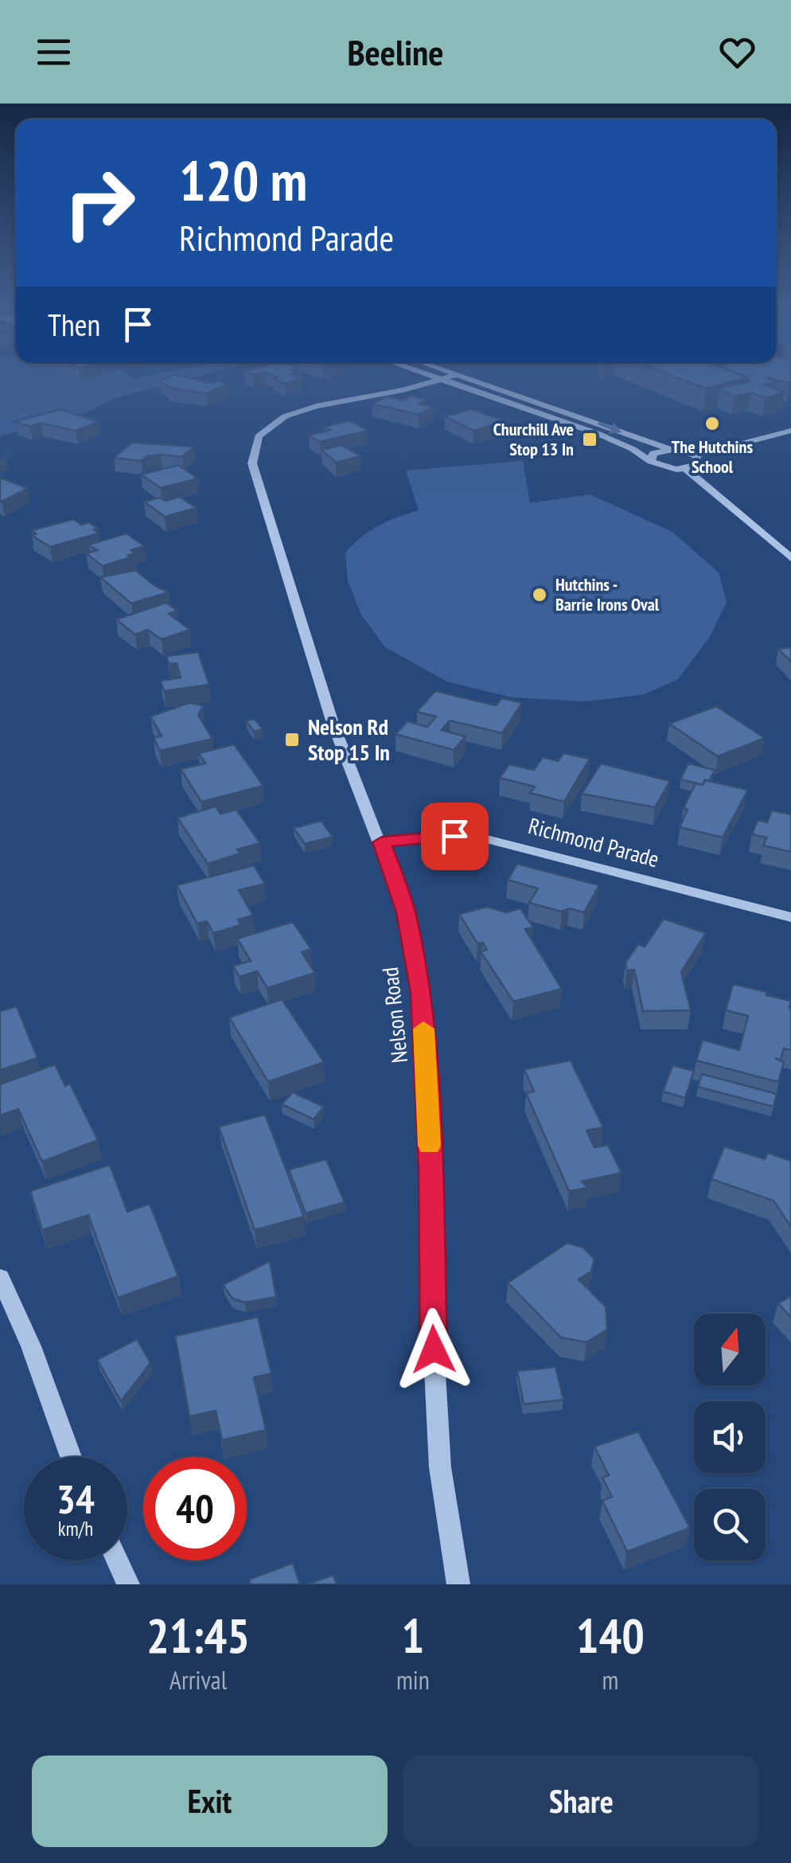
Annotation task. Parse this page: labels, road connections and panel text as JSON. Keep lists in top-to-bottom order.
{
  "streets": {
    "street": ["Richmond Parade", "Nelson Road"]
  },
  "crossings": [
    ["Richmond Parade", "Nelson Road"]
  ],
  "places": {
    "other": ["The Hutchins School", "Hutchins - Barrie Irons Oval"],
    "transit": ["Churchill Ave Stop 13 In", "Nelson Rd Stop 15 In"]
  },
  "north": "top",
  "page": {
    "header": "Beeline",
    "turn": ["120 m", "Richmond Parade"],
    "then": "Then",
    "speed": "34 km/h",
    "limit": "40",
    "eta": [
      "21:45",
      "Arrival",
      "1",
      "min",
      "140",
      "m"
    ],
    "buttons": ["Exit", "Share"]
  }
}
